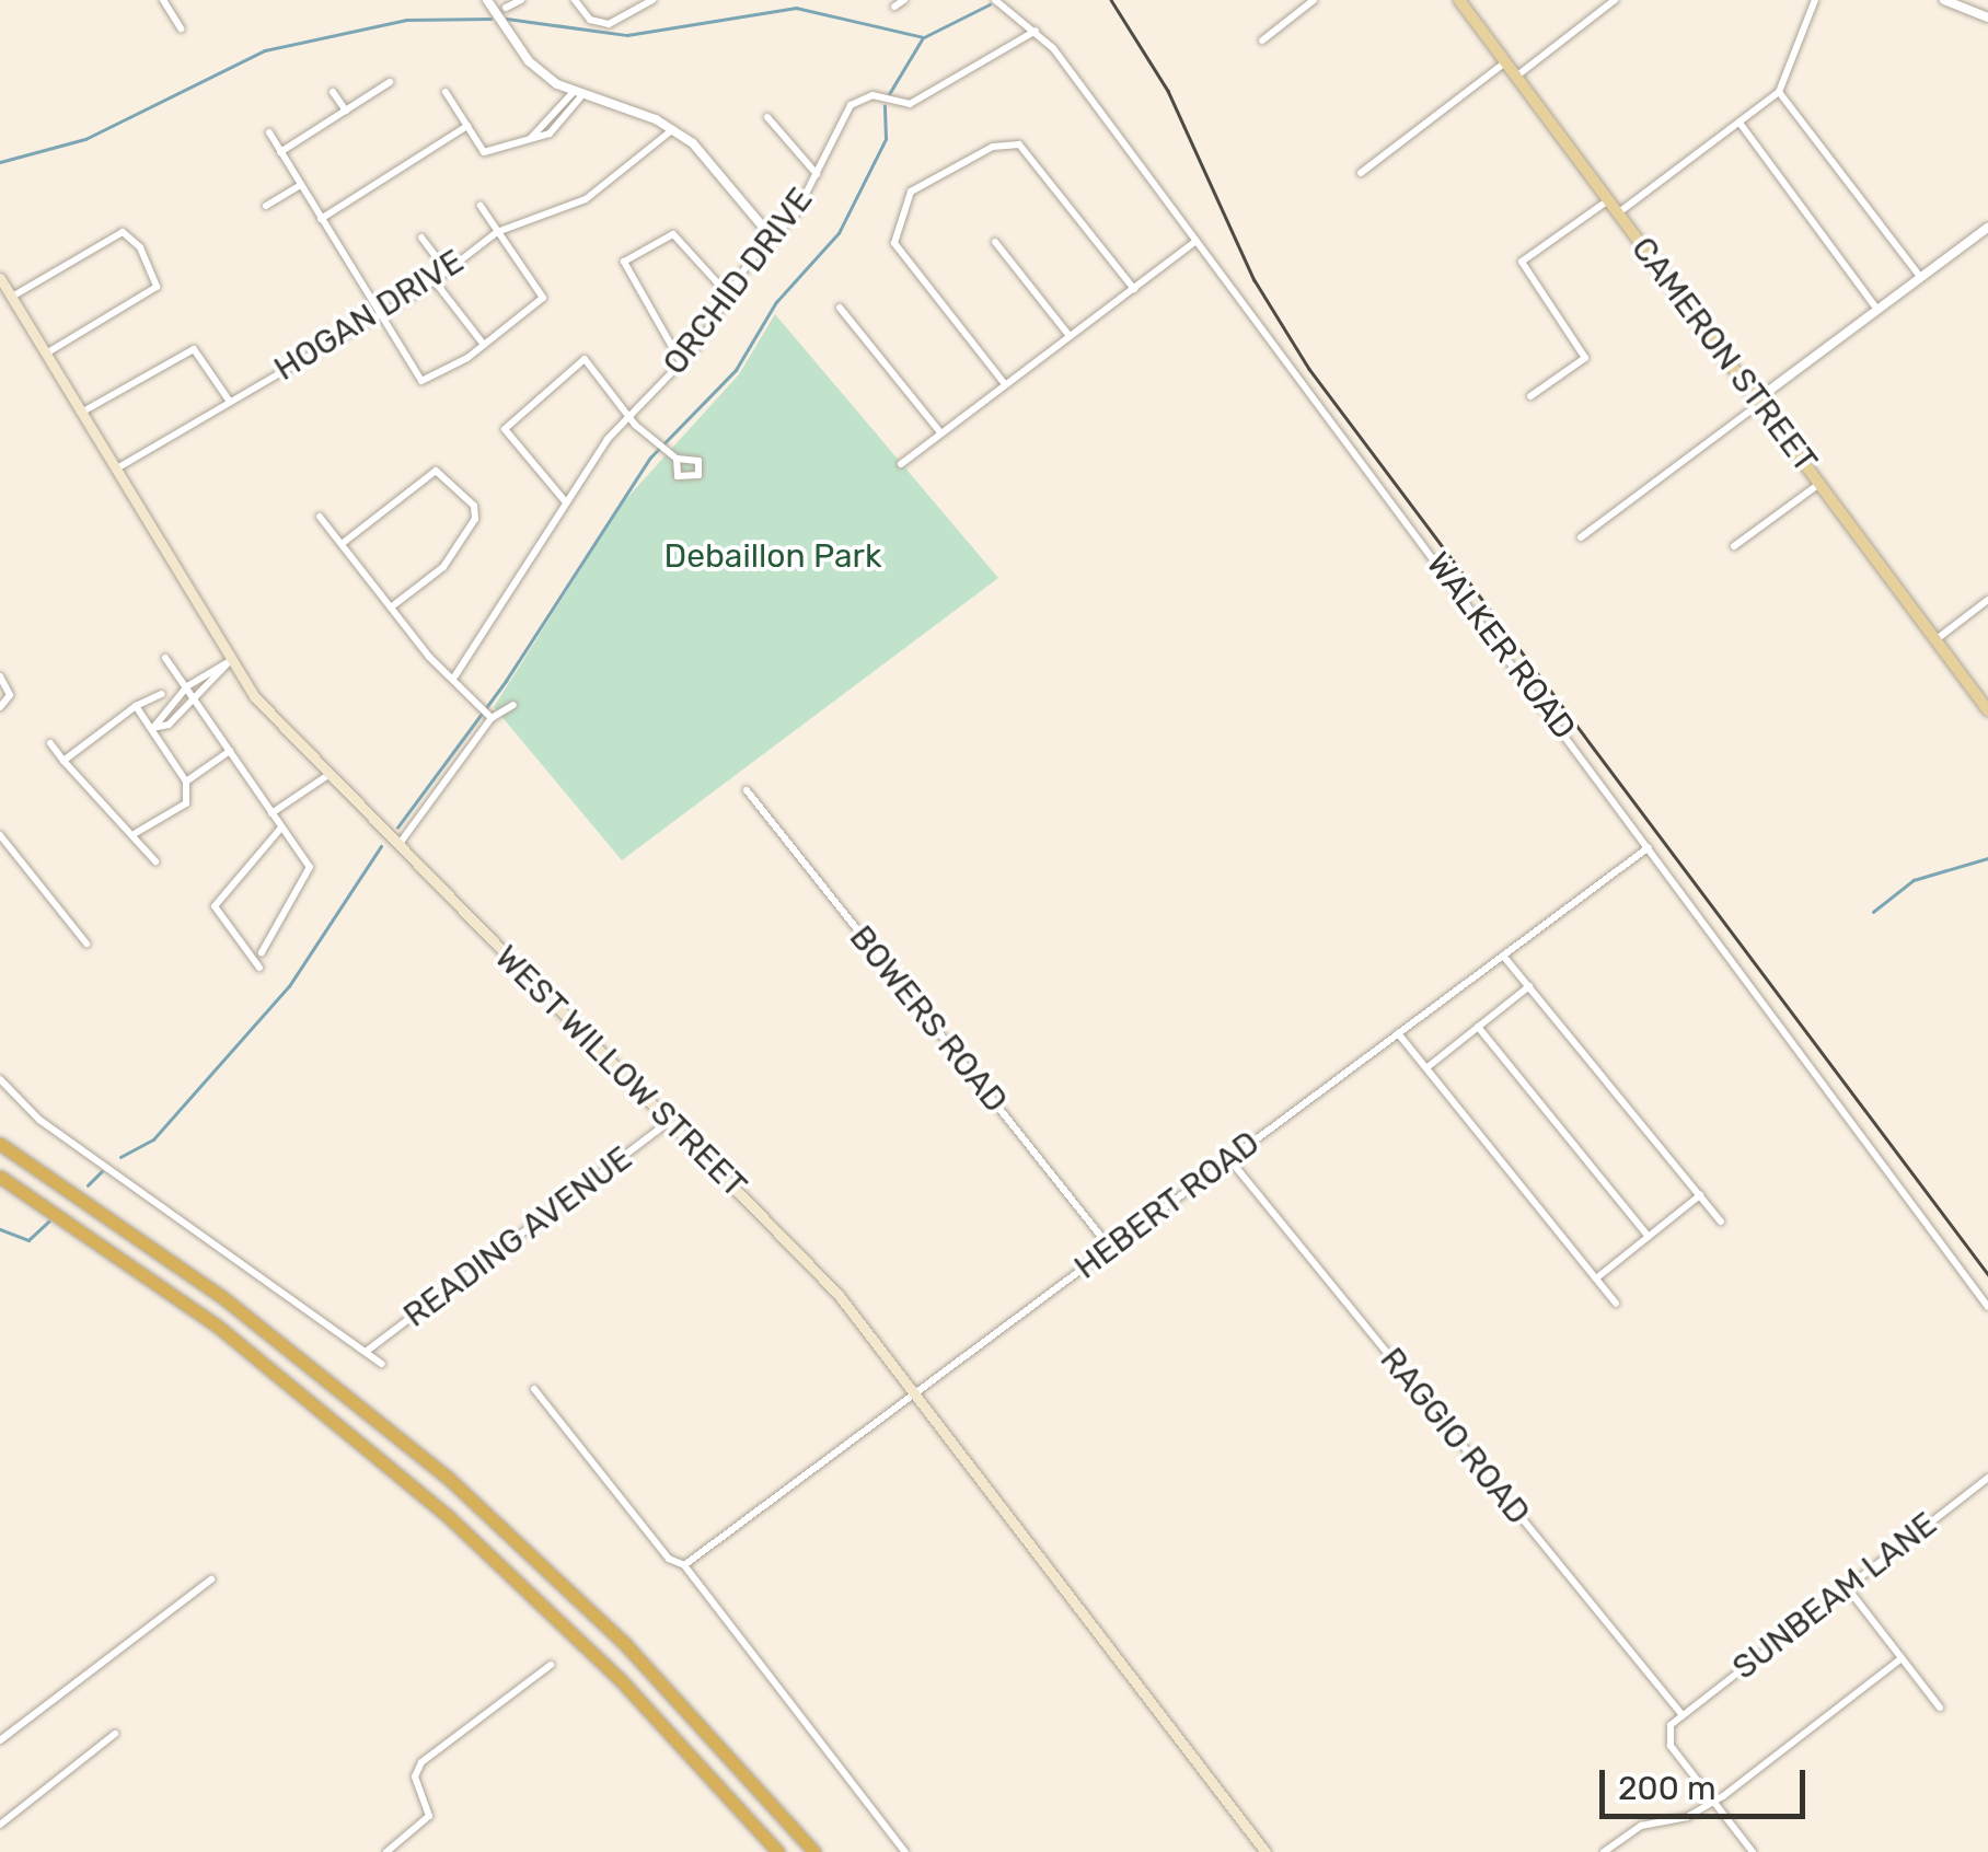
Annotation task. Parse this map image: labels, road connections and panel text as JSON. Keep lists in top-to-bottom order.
{
  "streets": {
    "main road": ["CAMERON STREET", "WEST WILLOW STREET"],
    "street": [
      "ORCHID DRIVE",
      "HOGAN DRIVE",
      "WALKER ROAD",
      "BOWERS ROAD",
      "HEBERT ROAD",
      "READING AVENUE",
      "RAGGIO ROAD",
      "SUNBEAM LANE"
    ]
  },
  "crossings": [
    ["ORCHID DRIVE", "WALKER ROAD"],
    ["HOGAN DRIVE", "WEST WILLOW STREET"],
    ["WALKER ROAD", "HEBERT ROAD"],
    ["BOWERS ROAD", "HEBERT ROAD"],
    ["WEST WILLOW STREET", "HEBERT ROAD"],
    ["WEST WILLOW STREET", "READING AVENUE"],
    ["HEBERT ROAD", "RAGGIO ROAD"],
    ["RAGGIO ROAD", "SUNBEAM LANE"]
  ],
  "parks": ["Debaillon Park"],
  "scale_bar": "200 m"
}
